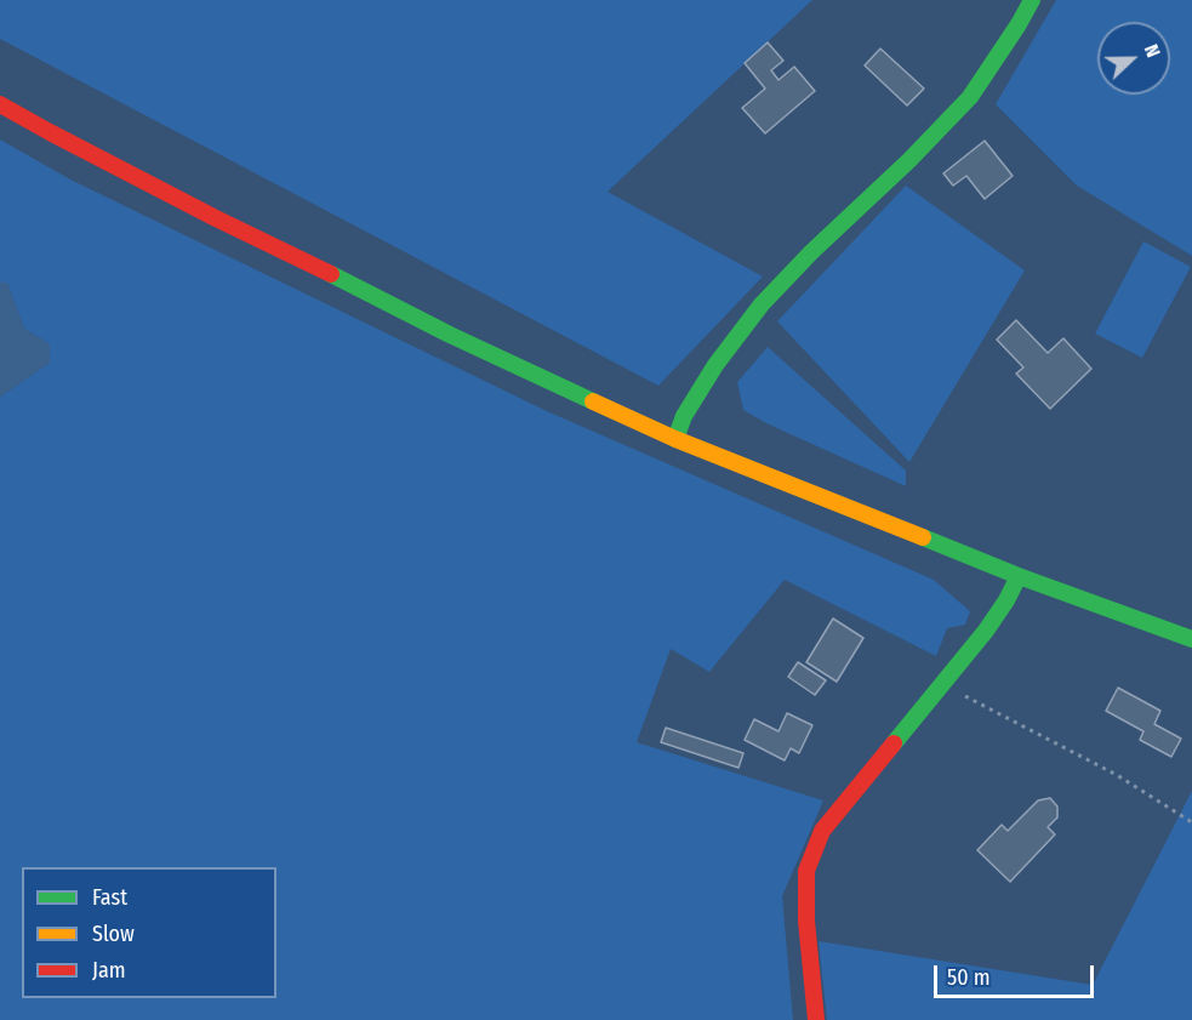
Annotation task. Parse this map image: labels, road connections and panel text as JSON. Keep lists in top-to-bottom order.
{
  "legend": ["Fast", "Slow", "Jam"],
  "scale_bar": "50 m",
  "north": "right"
}
